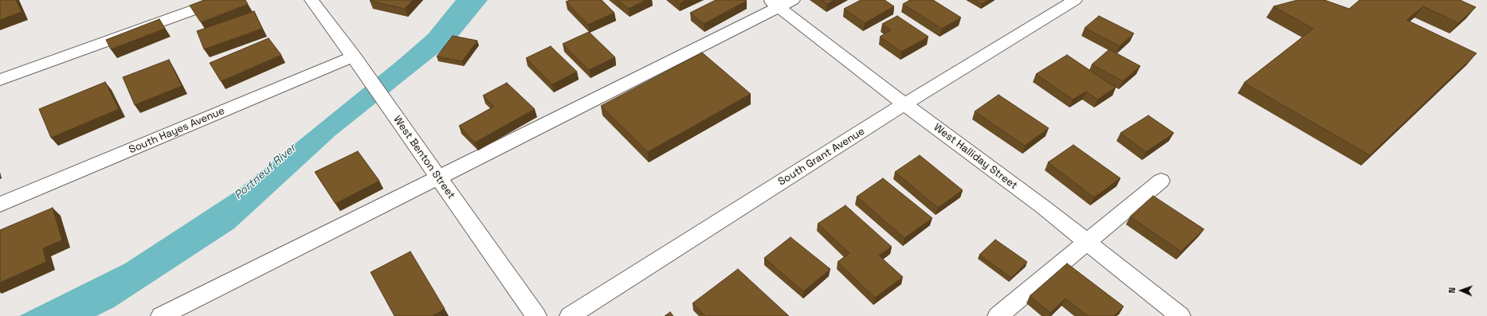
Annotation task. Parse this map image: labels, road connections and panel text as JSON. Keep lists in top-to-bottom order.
{
  "streets": {
    "street": [
      "South Hayes Avenue",
      "South Grant Avenue",
      "West Halliday Street",
      "West Benton Street"
    ]
  },
  "crossings": [
    ["South Hayes Avenue", "West Benton Street"],
    ["South Grant Avenue", "West Halliday Street"]
  ],
  "water": ["Portneuf River"],
  "north": "left"
}
